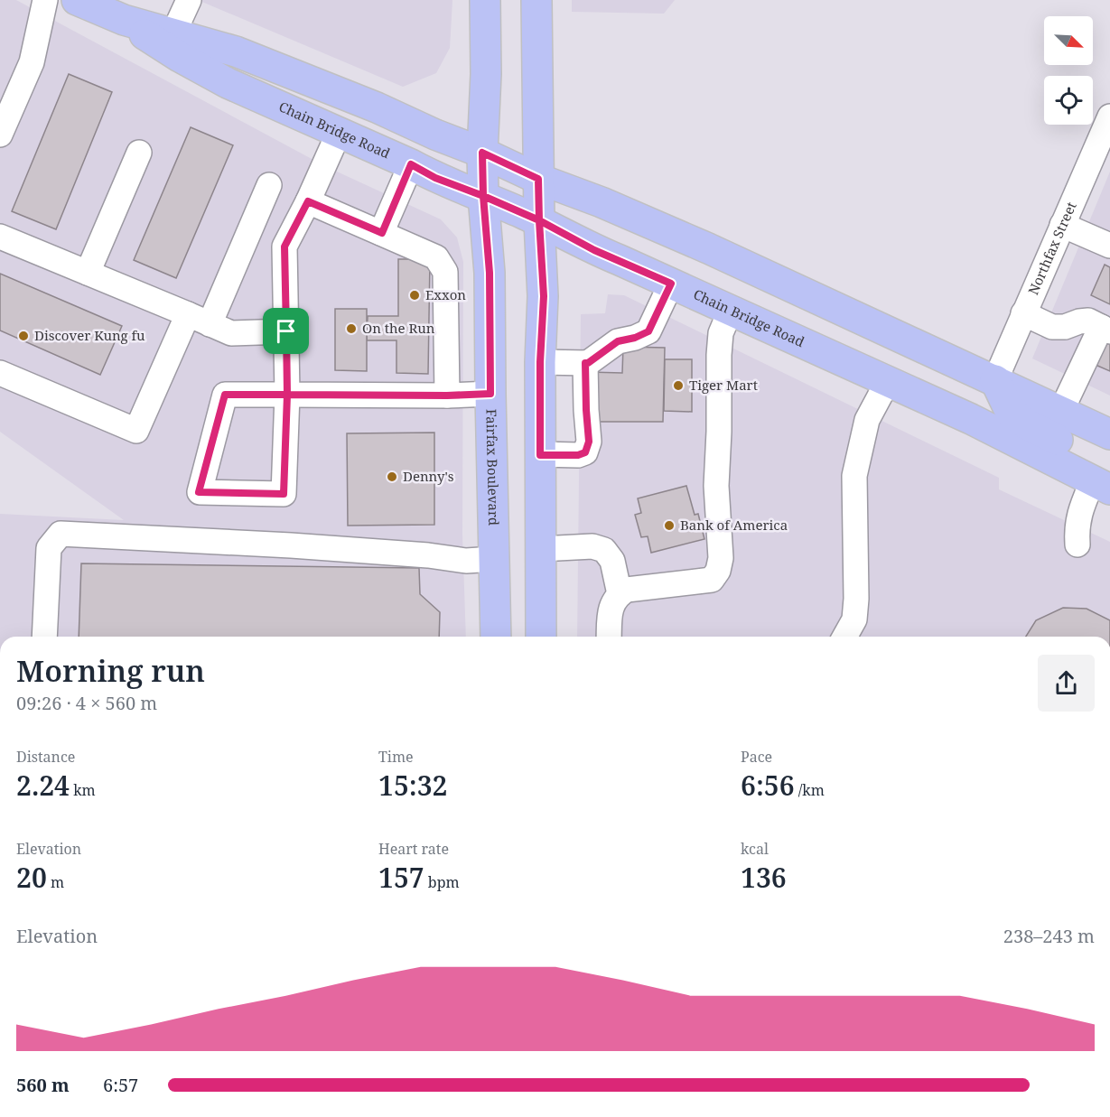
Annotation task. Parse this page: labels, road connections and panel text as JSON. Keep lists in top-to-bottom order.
{
  "streets": {
    "main road": ["Chain Bridge Road", "Fairfax Boulevard"],
    "street": ["Northfax Street"]
  },
  "crossings": [
    ["Chain Bridge Road", "Northfax Street"],
    ["Chain Bridge Road", "Fairfax Boulevard"]
  ],
  "places": [
    "Exxon",
    "On the Run",
    "Discover Kung fu",
    "Tiger Mart",
    "Denny's",
    "Bank of America"
  ],
  "north": "bottom right",
  "page": {
    "heading": ["Morning run", "09:26 · 4 × 560 m"],
    "stats": [
      ["Distance", "2.24 km"],
      ["Time", "15:32"],
      ["Pace", "6:56 /km"],
      ["Elevation", "20 m"],
      ["Heart rate", "157 bpm"],
      ["kcal", "136"]
    ],
    "chart": ["Elevation", "238–243 m"],
    "list": [
      {
        "name": "560 m",
        "note": "6:57"
      }
    ]
  }
}
